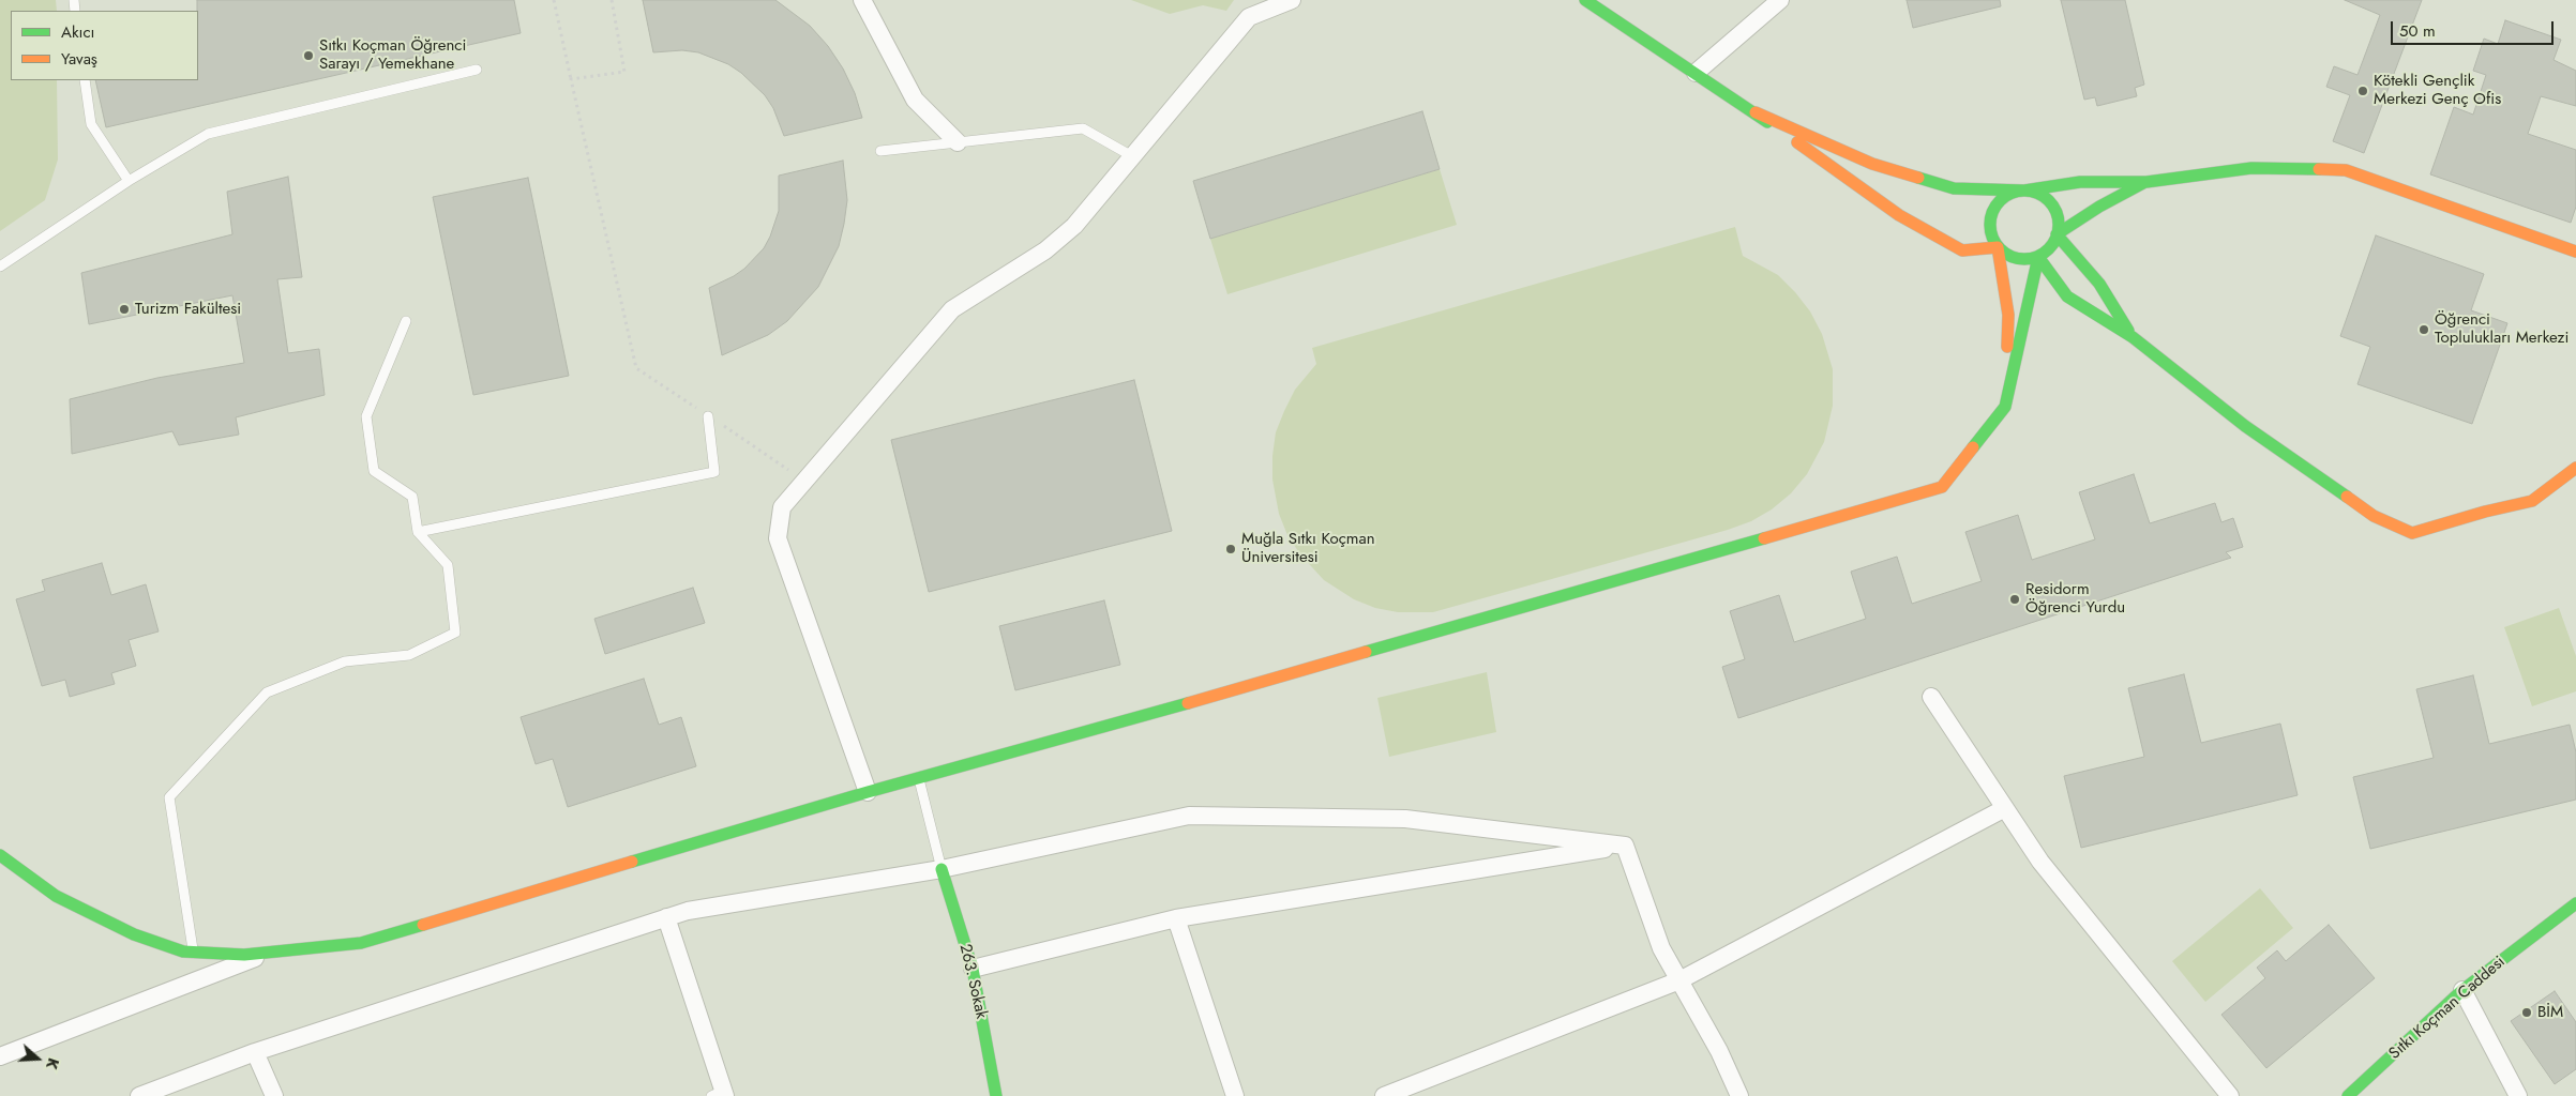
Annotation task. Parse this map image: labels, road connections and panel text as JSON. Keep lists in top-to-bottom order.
{
  "streets": {
    "street": ["263. Sokak", "Sıtkı Koçman Caddesi"]
  },
  "places": [
    "Sıtkı Koçman Öğrenci Sarayı / Yemekhane",
    "Kötekli Gençlik Merkezi Genç Ofis",
    "Turizm Fakültesi",
    "Öğrenci Toplulukları Merkezi",
    "Muğla Sıtkı Koçman Üniversitesi",
    "Residorm Öğrenci Yurdu",
    "BİM"
  ],
  "legend": ["Akıcı", "Yavaş"],
  "scale_bar": "50 m",
  "north": "right"
}
